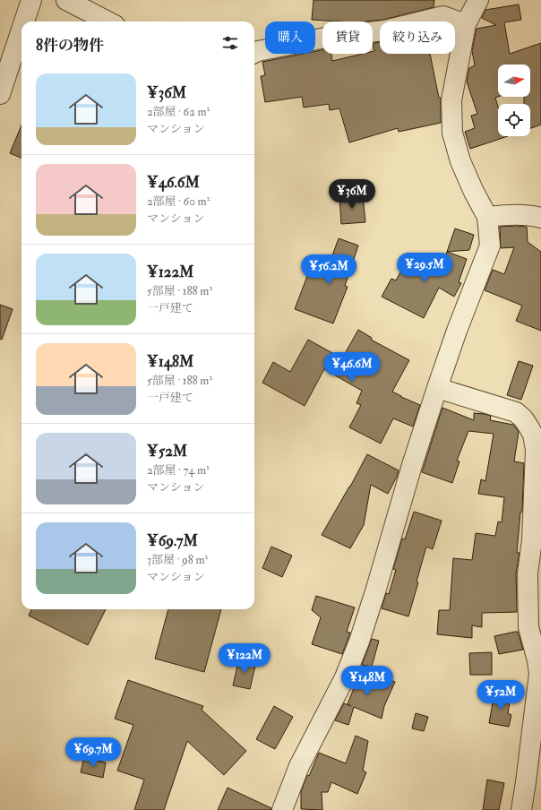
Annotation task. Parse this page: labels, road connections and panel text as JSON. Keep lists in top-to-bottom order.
{
  "north": "right",
  "page": {
    "chip": ["購入", "賃貸", "絞り込み"],
    "heading": "8件の物件",
    "list": [
      {
        "name": "¥36M",
        "note": "2部屋 · 62 m² · マンション"
      },
      {
        "name": "¥46.6M",
        "note": "2部屋 · 60 m² · マンション"
      },
      {
        "name": "¥122M",
        "note": "5部屋 · 188 m² · 一戸建て"
      },
      {
        "name": "¥148M",
        "note": "5部屋 · 188 m² · 一戸建て"
      },
      {
        "name": "¥52M",
        "note": "2部屋 · 74 m² · マンション"
      },
      {
        "name": "¥69.7M",
        "note": "3部屋 · 98 m² · マンション"
      }
    ],
    "price": [
      "¥36M",
      "¥29.5M",
      "¥56.2M",
      "¥46.6M",
      "¥122M",
      "¥148M",
      "¥52M",
      "¥69.7M"
    ]
  }
}
